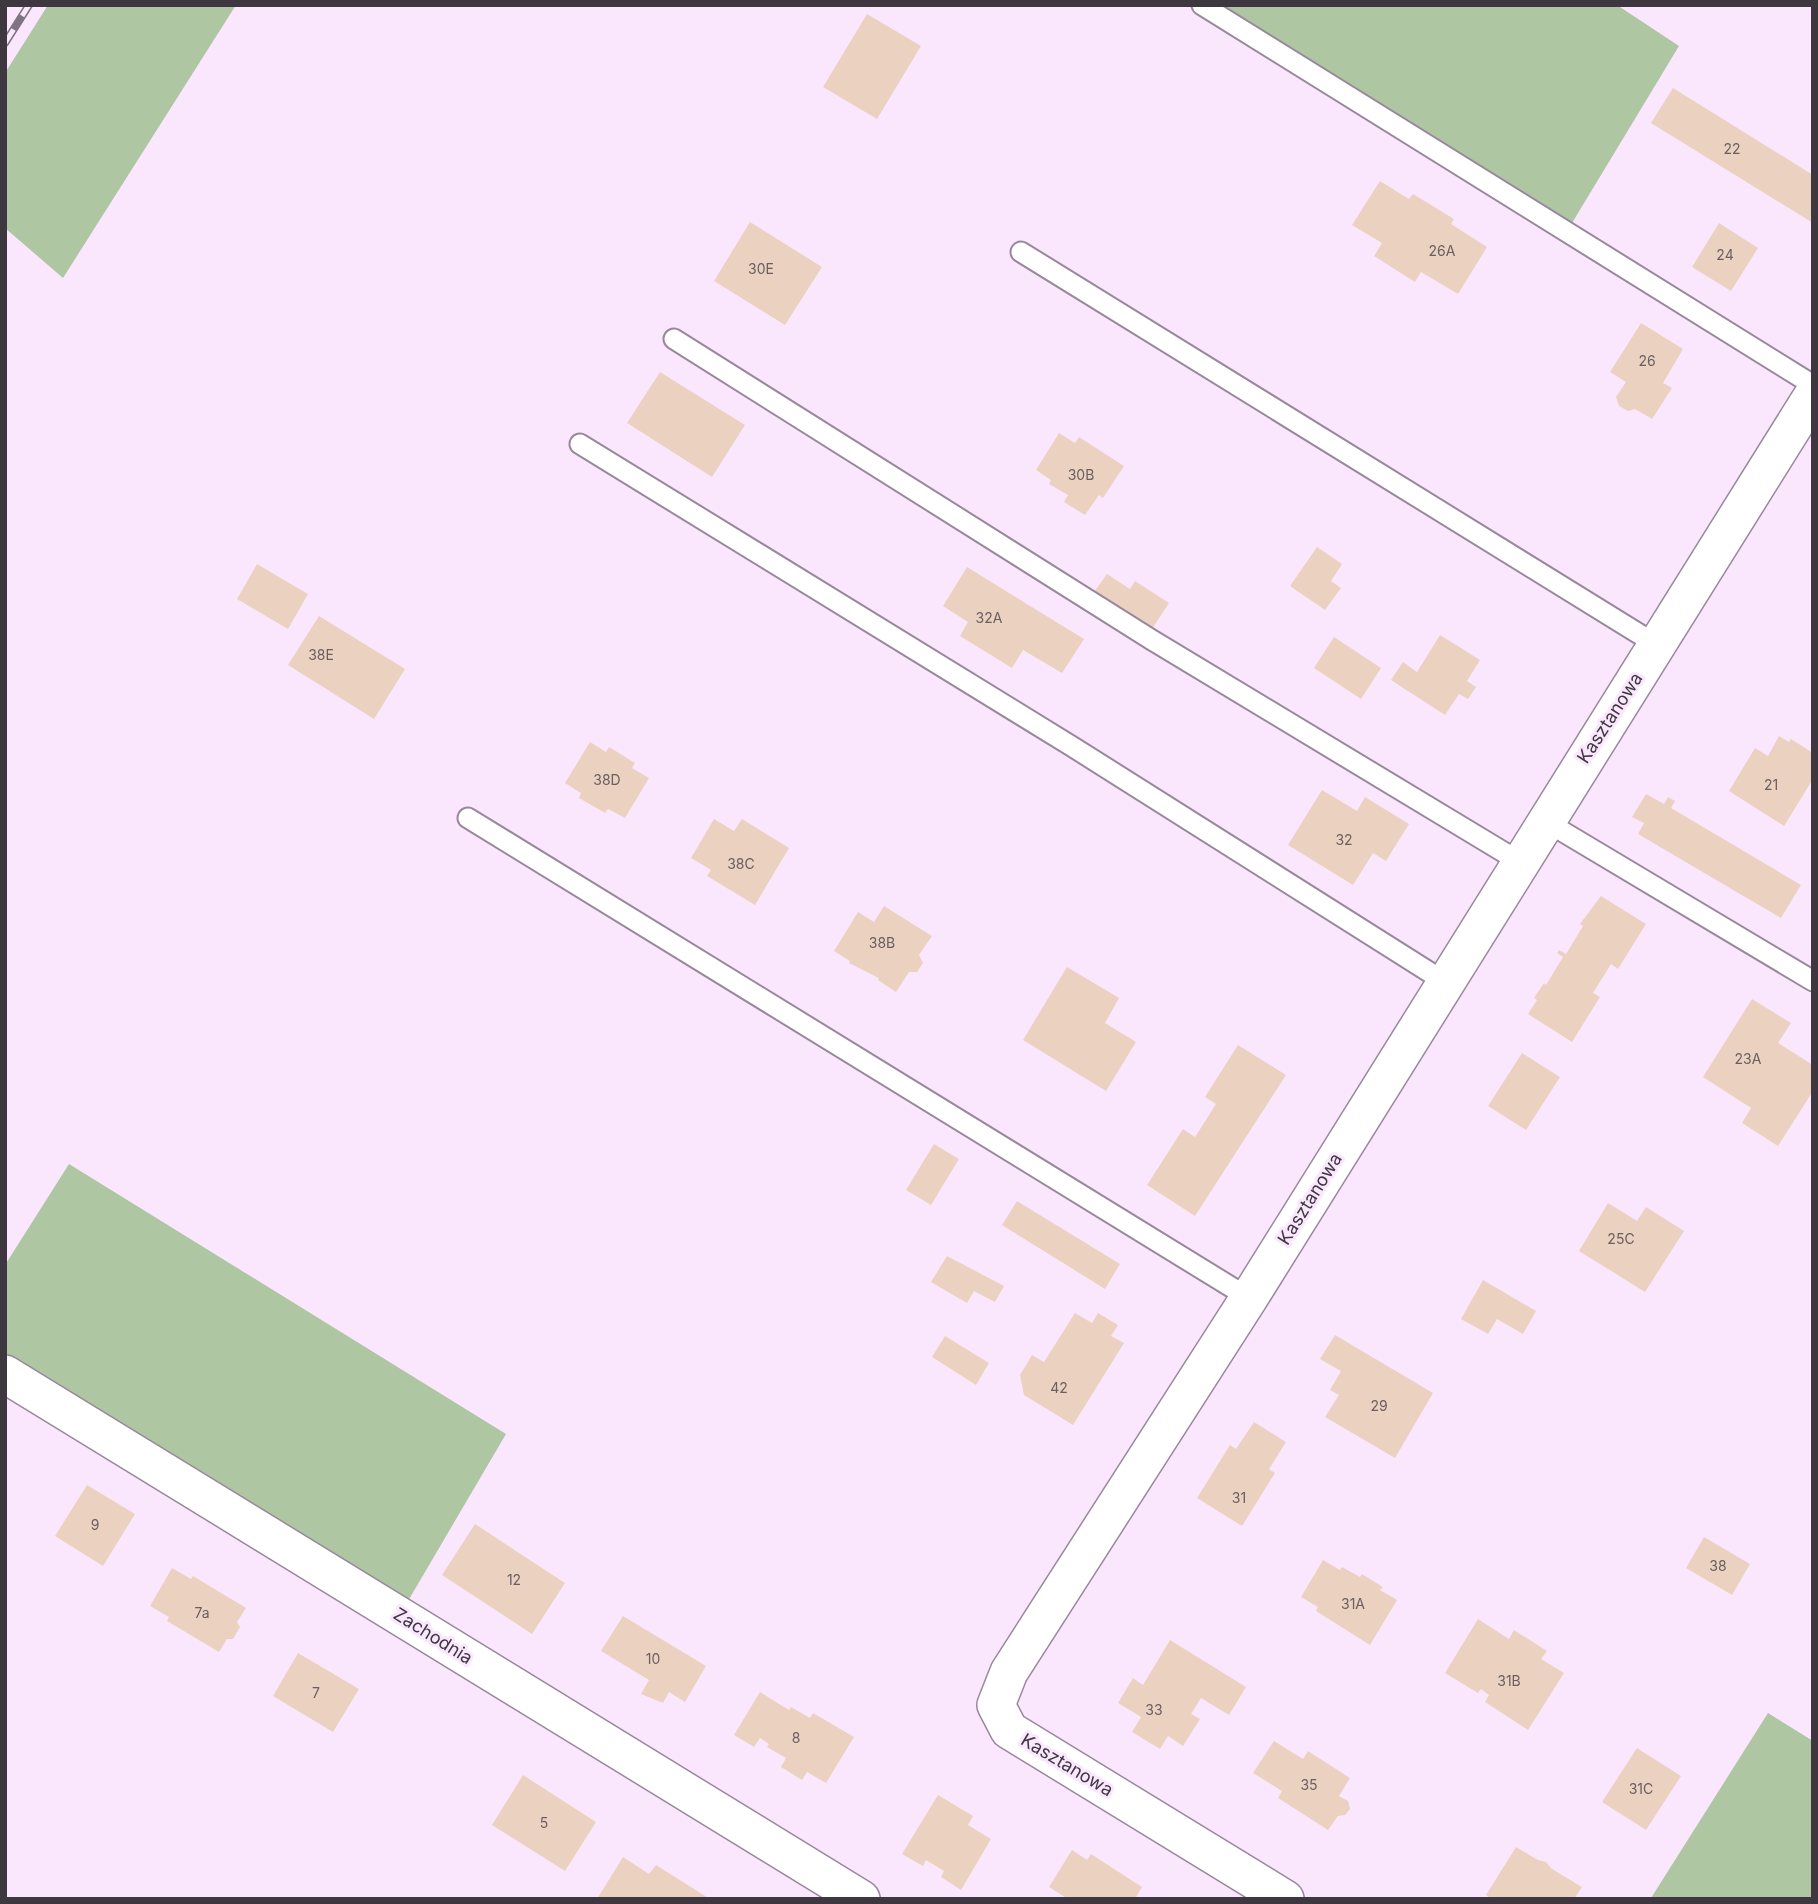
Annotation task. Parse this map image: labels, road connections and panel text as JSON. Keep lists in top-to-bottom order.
{
  "streets": {
    "street": ["Kasztanowa", "Zachodnia"]
  },
  "house_numbers": [
    "22",
    "26A",
    "24",
    "30E",
    "26",
    "30B",
    "32A",
    "38E",
    "38D",
    "21",
    "32",
    "38C",
    "38B",
    "23A",
    "25C",
    "42",
    "29",
    "31",
    "9",
    "38",
    "12",
    "31A",
    "7a",
    "10",
    "31B",
    "7",
    "33",
    "8",
    "35",
    "31C",
    "5"
  ]
}
